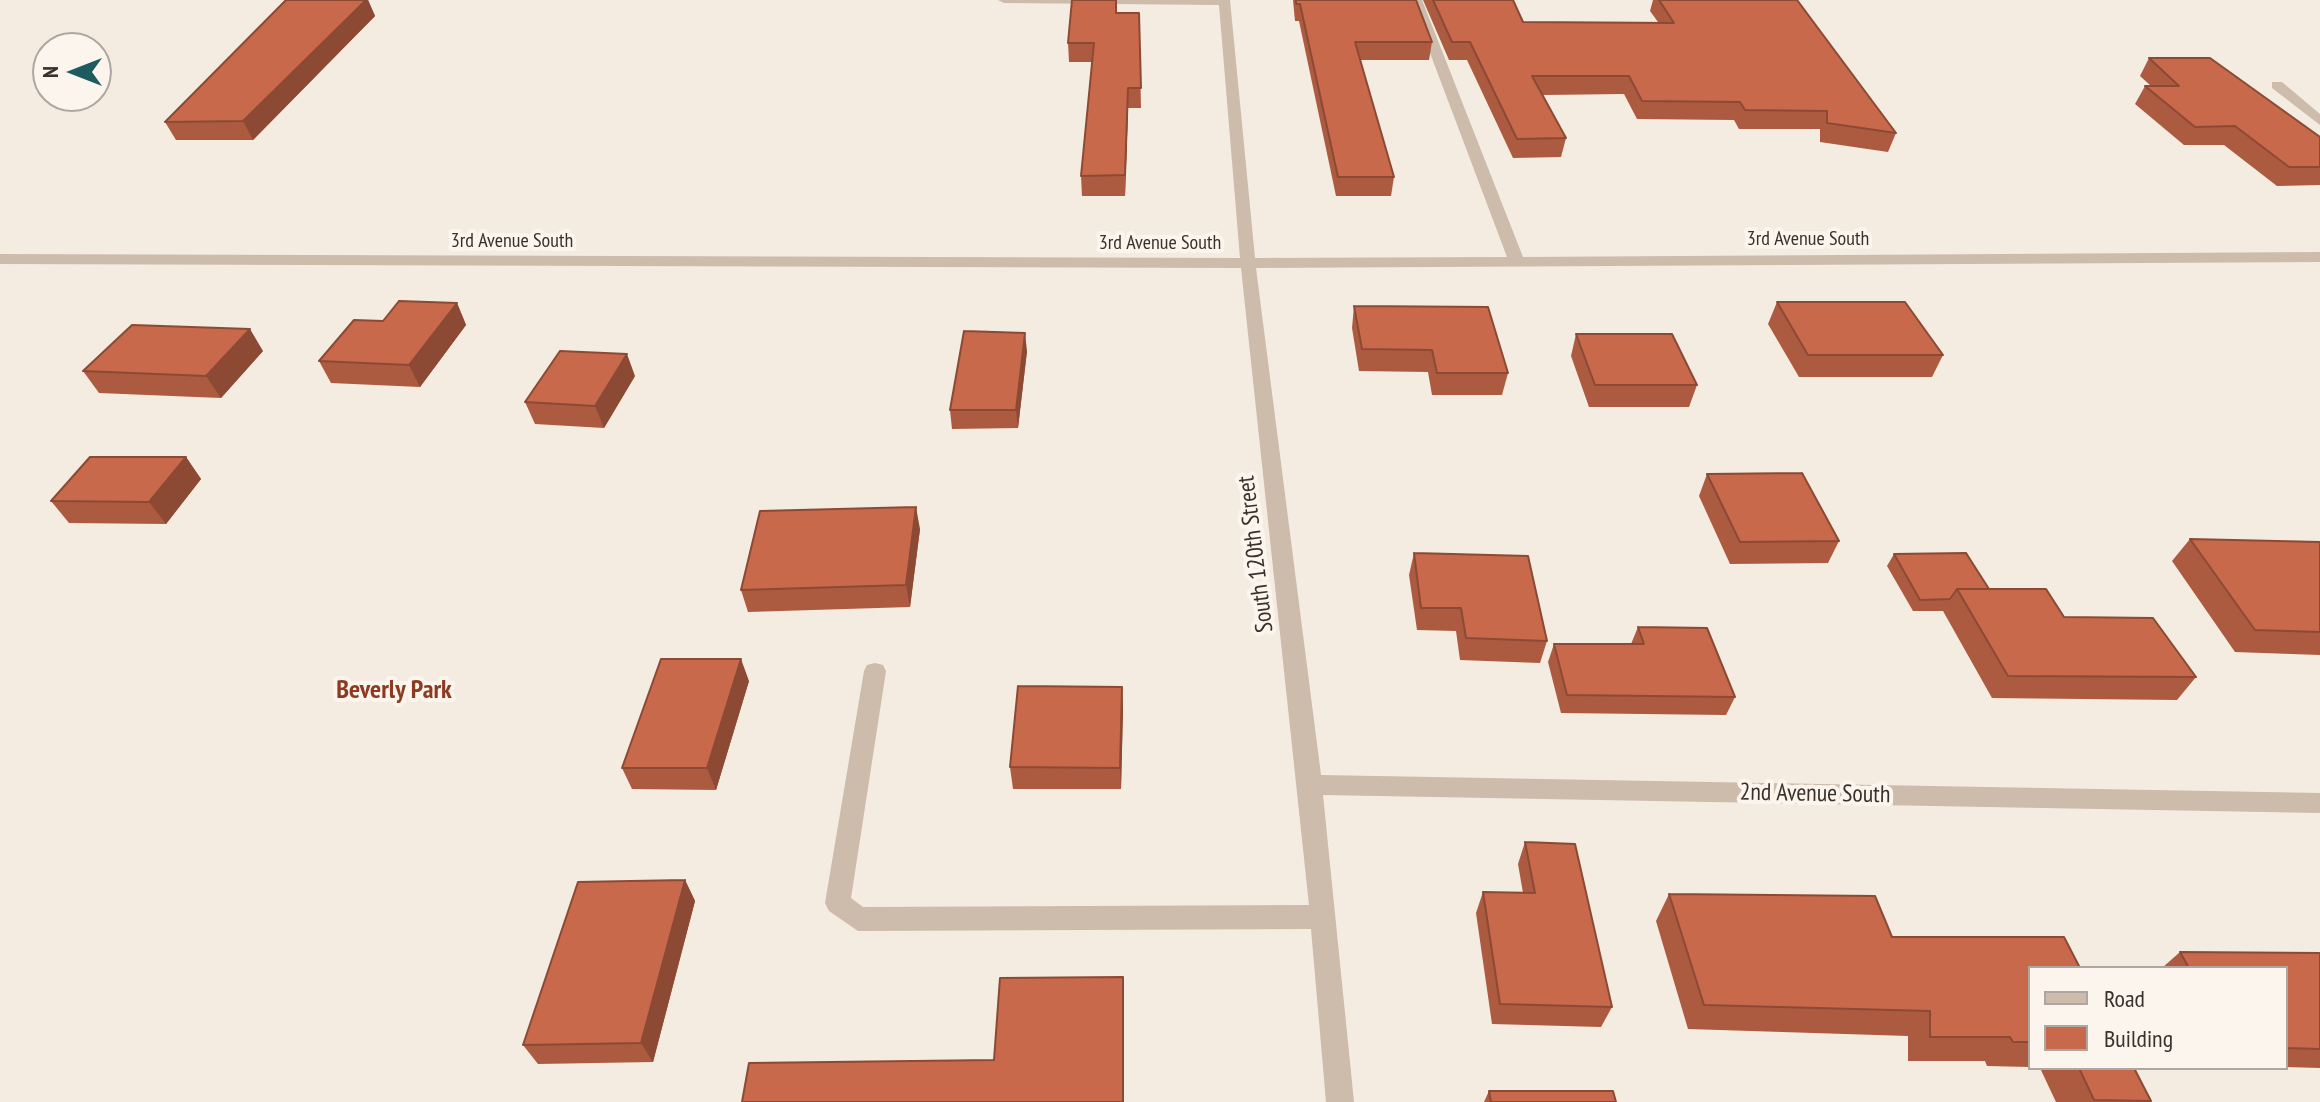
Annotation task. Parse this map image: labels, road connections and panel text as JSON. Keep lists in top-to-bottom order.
{
  "streets": {
    "street": ["3rd Avenue South", "South 120th Street", "2nd Avenue South"]
  },
  "crossings": [
    ["3rd Avenue South", "South 120th Street"],
    ["South 120th Street", "2nd Avenue South"]
  ],
  "districts": ["Beverly Park"],
  "legend": ["Road", "Building"],
  "north": "left"
}
